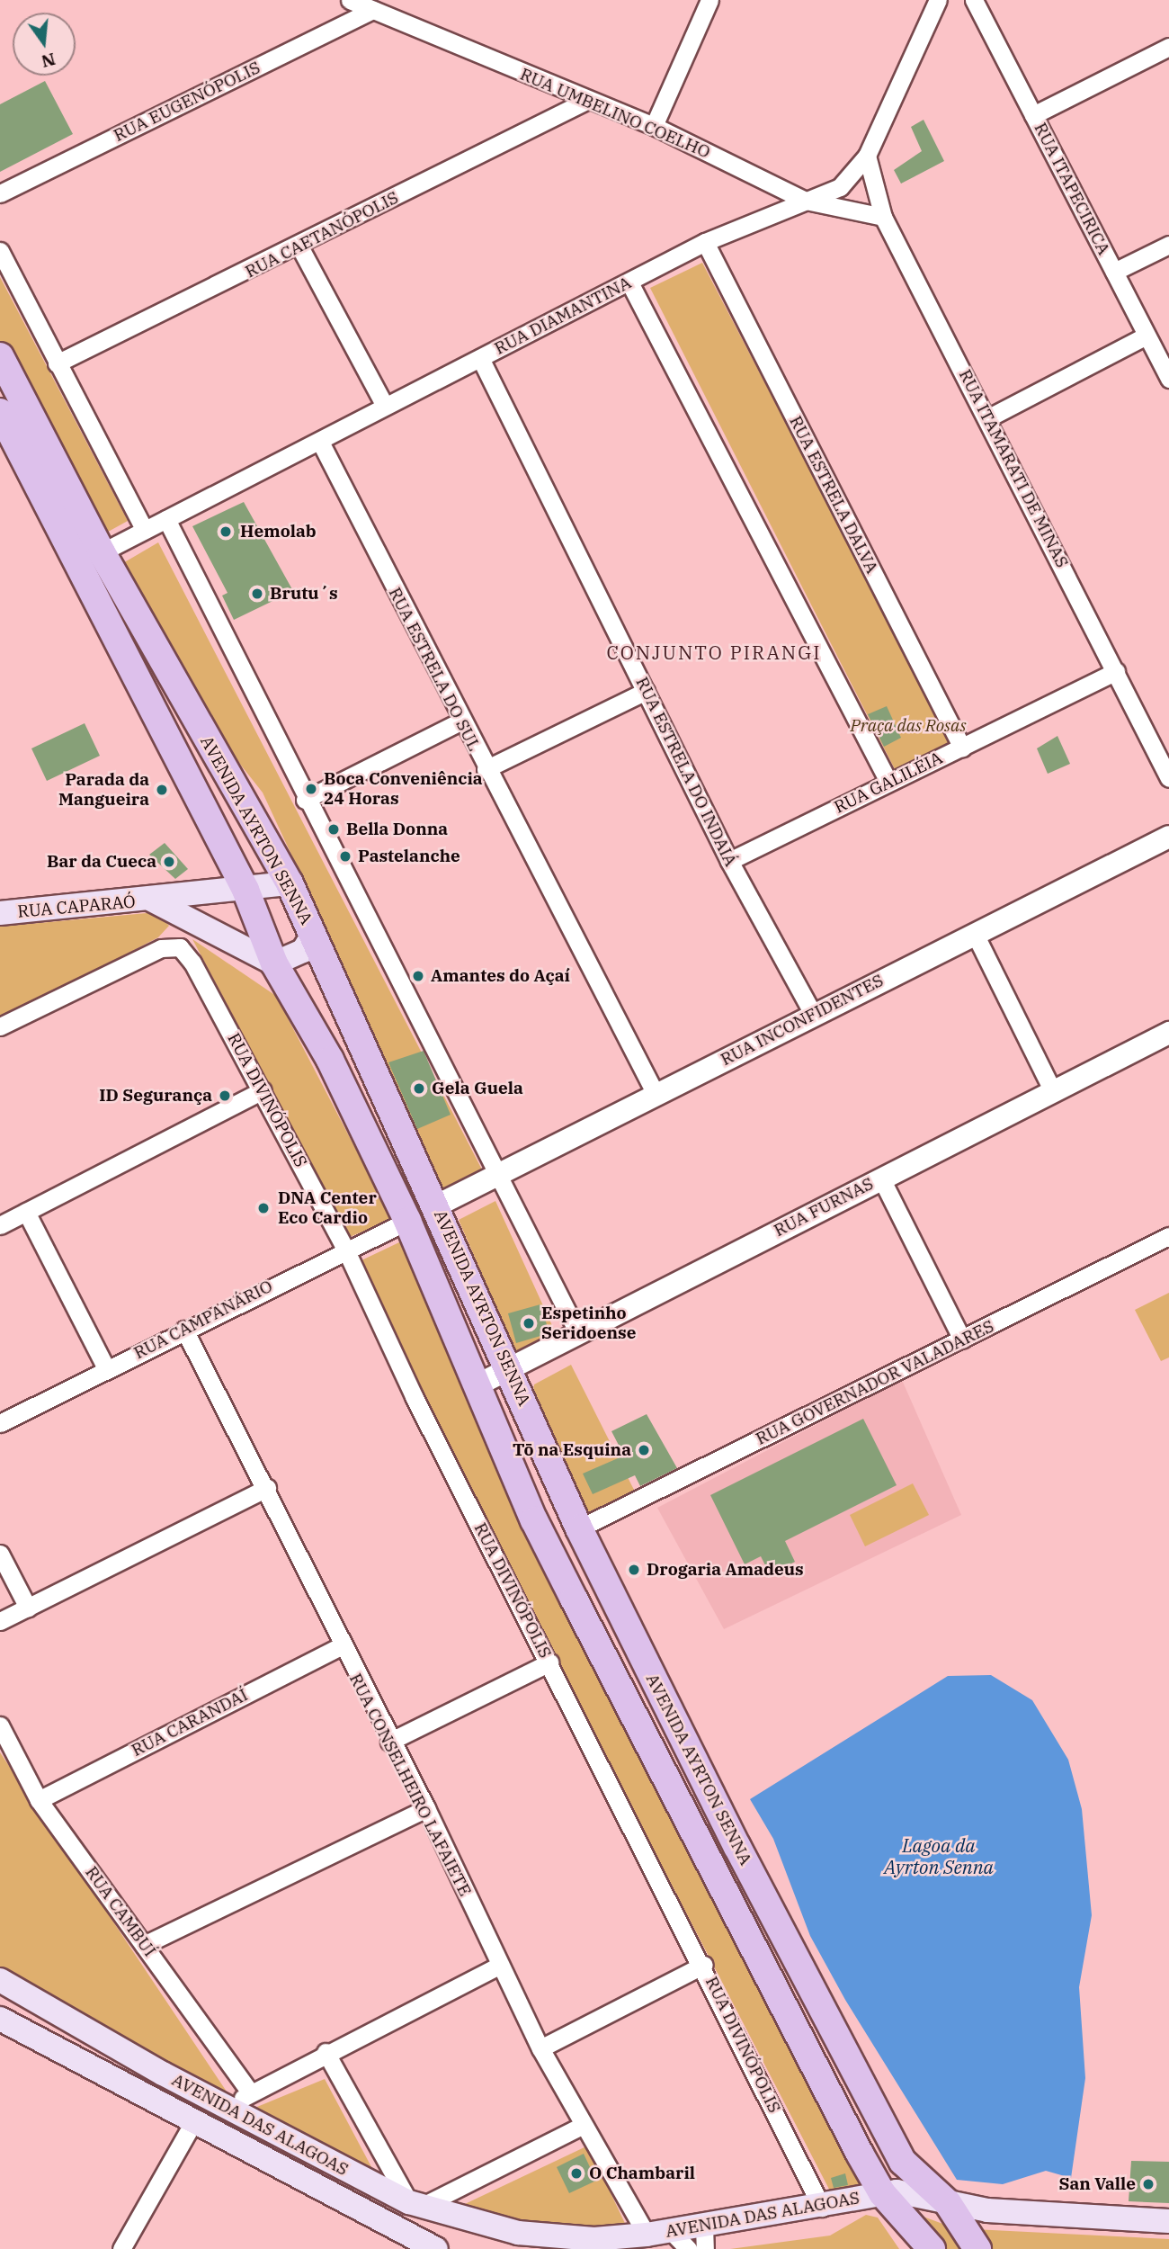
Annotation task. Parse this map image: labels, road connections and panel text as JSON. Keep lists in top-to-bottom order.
{
  "streets": {
    "main road": ["AVENIDA AYRTON SENNA", "RUA CAPARAÓ", "AVENIDA DAS ALAGOAS"],
    "street": [
      "RUA EUGENÓPOLIS",
      "RUA UMBELINO COELHO",
      "RUA ITAPECIRICA",
      "RUA CAETANÓPOLIS",
      "RUA DIAMANTINA",
      "RUA ITAMARATI DE MINAS",
      "RUA ESTRELA DALVA",
      "RUA ESTRELA DO SUL",
      "RUA ESTRELA DO INDAIÁ",
      "RUA GALILÉIA",
      "RUA INCONFIDENTES",
      "RUA DIVINÓPOLIS",
      "RUA FURNAS",
      "RUA CAMPANÁRIO",
      "RUA GOVERNADOR VALADARES",
      "RUA CARANDAÍ",
      "RUA CONSELHEIRO LAFAIETE",
      "RUA CAMBUÍ"
    ]
  },
  "crossings": [
    ["RUA EUGENÓPOLIS", "RUA UMBELINO COELHO"],
    ["RUA UMBELINO COELHO", "RUA CAETANÓPOLIS"],
    ["RUA UMBELINO COELHO", "RUA DIAMANTINA"],
    ["RUA UMBELINO COELHO", "RUA ITAMARATI DE MINAS"],
    ["RUA DIAMANTINA", "RUA ITAMARATI DE MINAS"],
    ["RUA DIAMANTINA", "RUA ESTRELA DALVA"],
    ["RUA DIAMANTINA", "RUA ESTRELA DO SUL"],
    ["RUA DIAMANTINA", "RUA ESTRELA DO INDAIÁ"],
    ["RUA DIAMANTINA", "AVENIDA AYRTON SENNA"],
    ["RUA ITAMARATI DE MINAS", "RUA GALILÉIA"],
    ["RUA ESTRELA DALVA", "RUA GALILÉIA"],
    ["RUA ESTRELA DO SUL", "RUA INCONFIDENTES"],
    ["RUA ESTRELA DO INDAIÁ", "RUA GALILÉIA"],
    ["RUA ESTRELA DO INDAIÁ", "RUA INCONFIDENTES"],
    ["AVENIDA AYRTON SENNA", "RUA CAPARAÓ"],
    ["AVENIDA AYRTON SENNA", "RUA INCONFIDENTES"],
    ["AVENIDA AYRTON SENNA", "RUA FURNAS"],
    ["AVENIDA AYRTON SENNA", "RUA CAMPANÁRIO"],
    ["AVENIDA AYRTON SENNA", "RUA GOVERNADOR VALADARES"],
    ["AVENIDA AYRTON SENNA", "AVENIDA DAS ALAGOAS"],
    ["RUA DIVINÓPOLIS", "RUA CAMPANÁRIO"],
    ["RUA DIVINÓPOLIS", "AVENIDA DAS ALAGOAS"],
    ["RUA CAMPANÁRIO", "RUA CONSELHEIRO LAFAIETE"],
    ["RUA CARANDAÍ", "RUA CONSELHEIRO LAFAIETE"],
    ["RUA CARANDAÍ", "RUA CAMBUÍ"],
    ["RUA CONSELHEIRO LAFAIETE", "AVENIDA DAS ALAGOAS"]
  ],
  "districts": ["CONJUNTO PIRANGI"],
  "water": ["Lagoa da Ayrton Senna"],
  "parks": ["Praça das Rosas"],
  "places": [
    "Hemolab",
    "Brutu´s",
    "Boca Conveniência 24 Horas",
    "Parada da Mangueira",
    "Bella Donna",
    "Pastelanche",
    "Bar da Cueca",
    "Amantes do Açaí",
    "Gela Guela",
    "ID Segurança",
    "DNA Center Eco Cardio",
    "Espetinho Seridoense",
    "Tō na Esquina",
    "Drogaria Amadeus",
    "O Chambaril",
    "San Valle"
  ],
  "north": "bottom"
}
